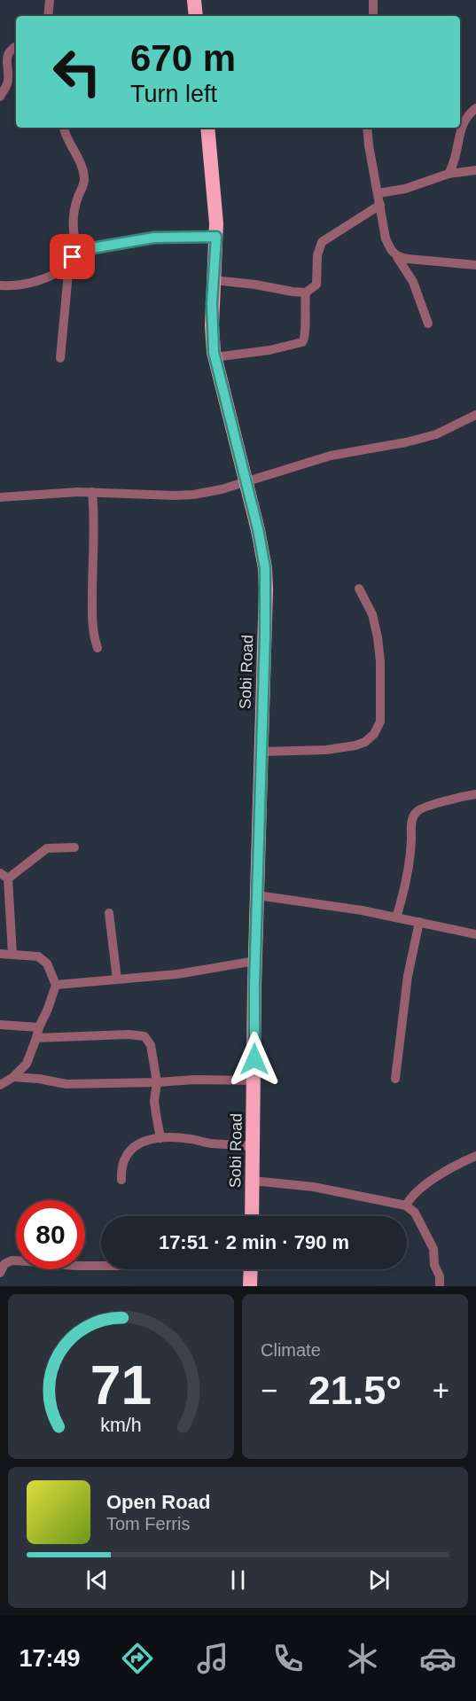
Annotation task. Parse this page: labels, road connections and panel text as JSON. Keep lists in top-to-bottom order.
{
  "streets": {
    "highway": ["Sobi Road"]
  },
  "page": {
    "turn": ["670 m", "Turn left"],
    "limit": "80",
    "trip": "17:51 · 2 min · 790 m",
    "tile": "Climate",
    "heat": ["−", "21.5°", "+"],
    "song": ["Open Road", "Tom Ferris"],
    "tabs": "17:49",
    "gauge": ["71", "km/h"]
  }
}
